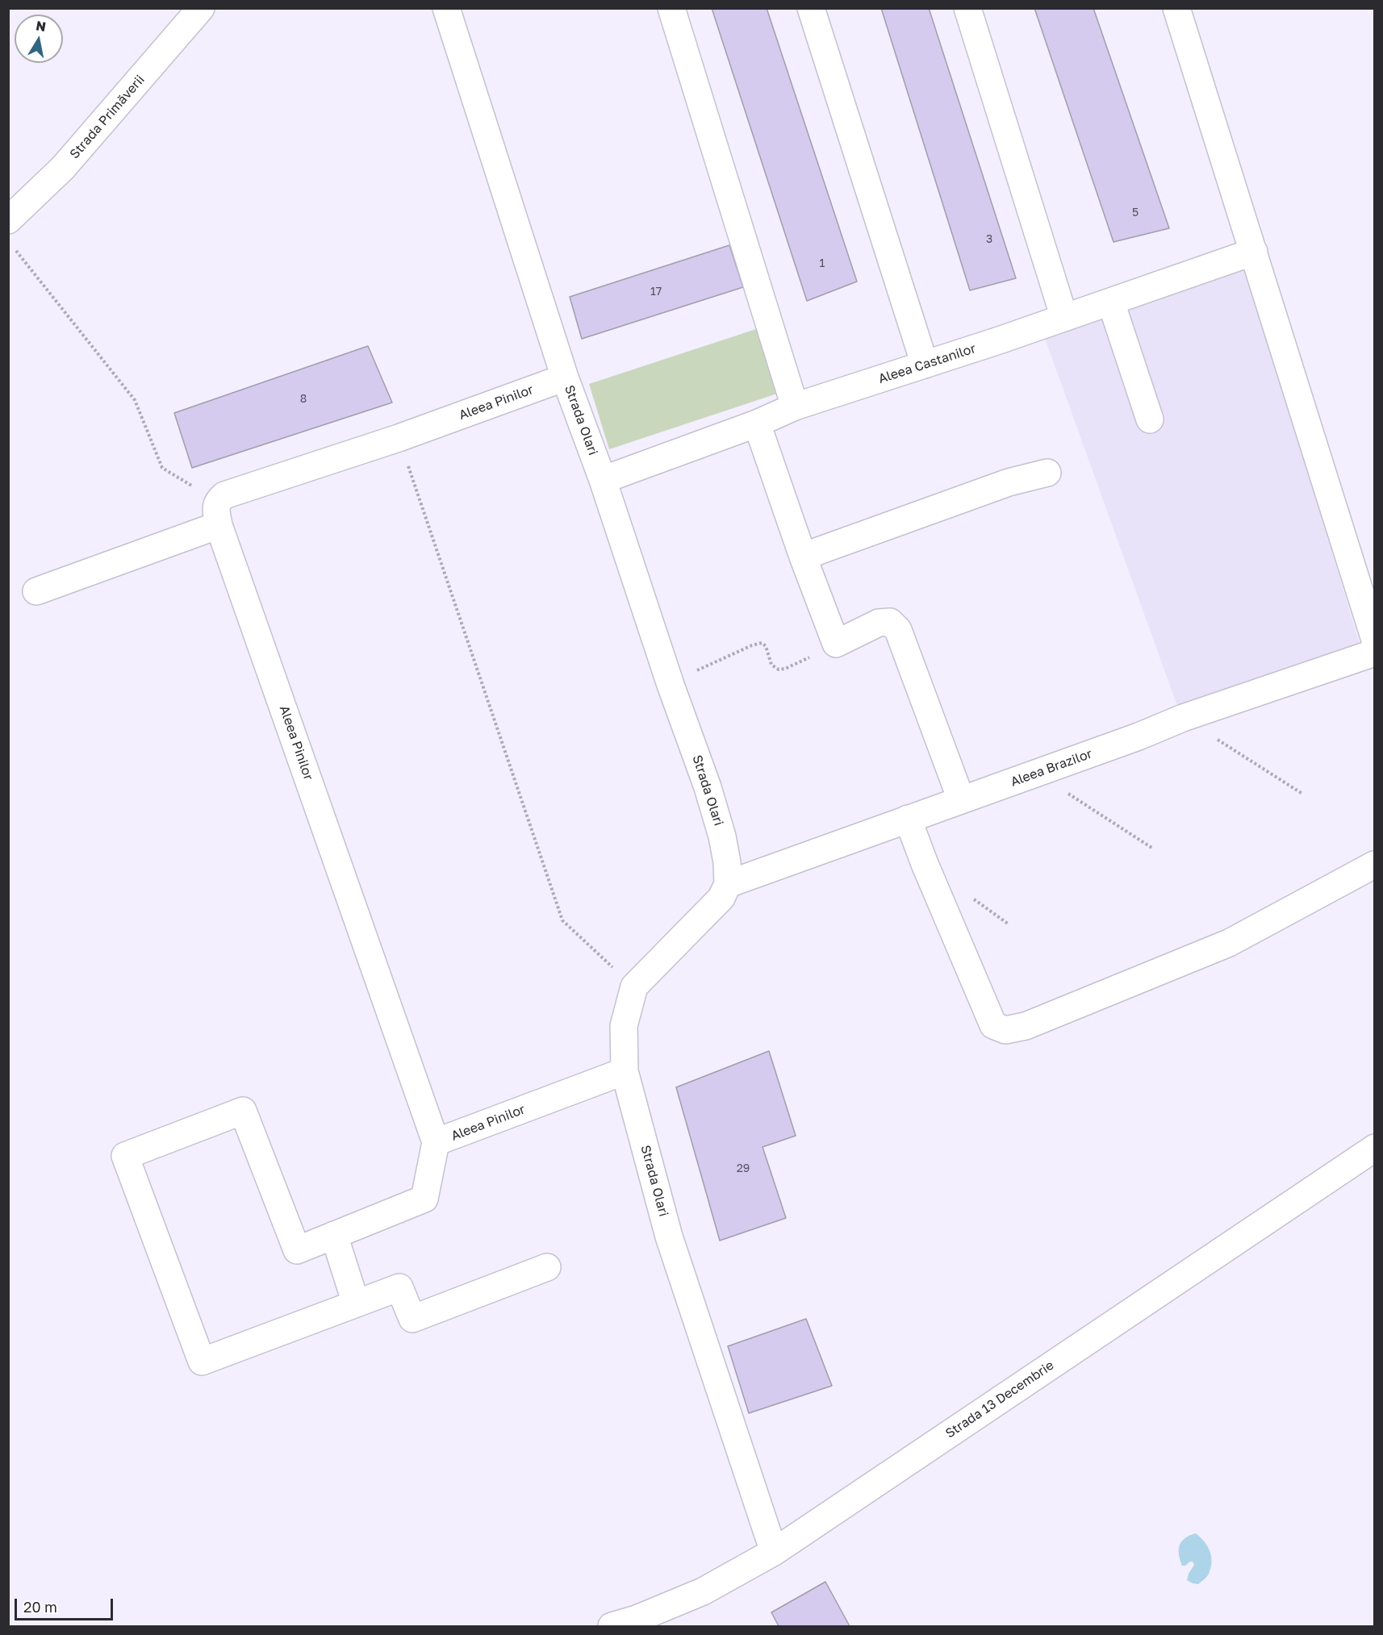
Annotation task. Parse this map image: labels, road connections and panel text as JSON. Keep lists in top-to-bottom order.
{
  "streets": {
    "street": [
      "Strada Primăverii",
      "Aleea Castanilor",
      "Aleea Pinilor",
      "Strada Olari",
      "Aleea Brazilor",
      "Strada 13 Decembrie"
    ]
  },
  "crossings": [
    ["Aleea Castanilor", "Strada Olari"],
    ["Aleea Pinilor", "Strada Olari"],
    ["Strada Olari", "Aleea Brazilor"],
    ["Strada Olari", "Strada 13 Decembrie"]
  ],
  "house_numbers": [
    "5",
    "3",
    "1",
    "17",
    "8",
    "29"
  ],
  "scale_bar": "20 m",
  "north": "top"
}
